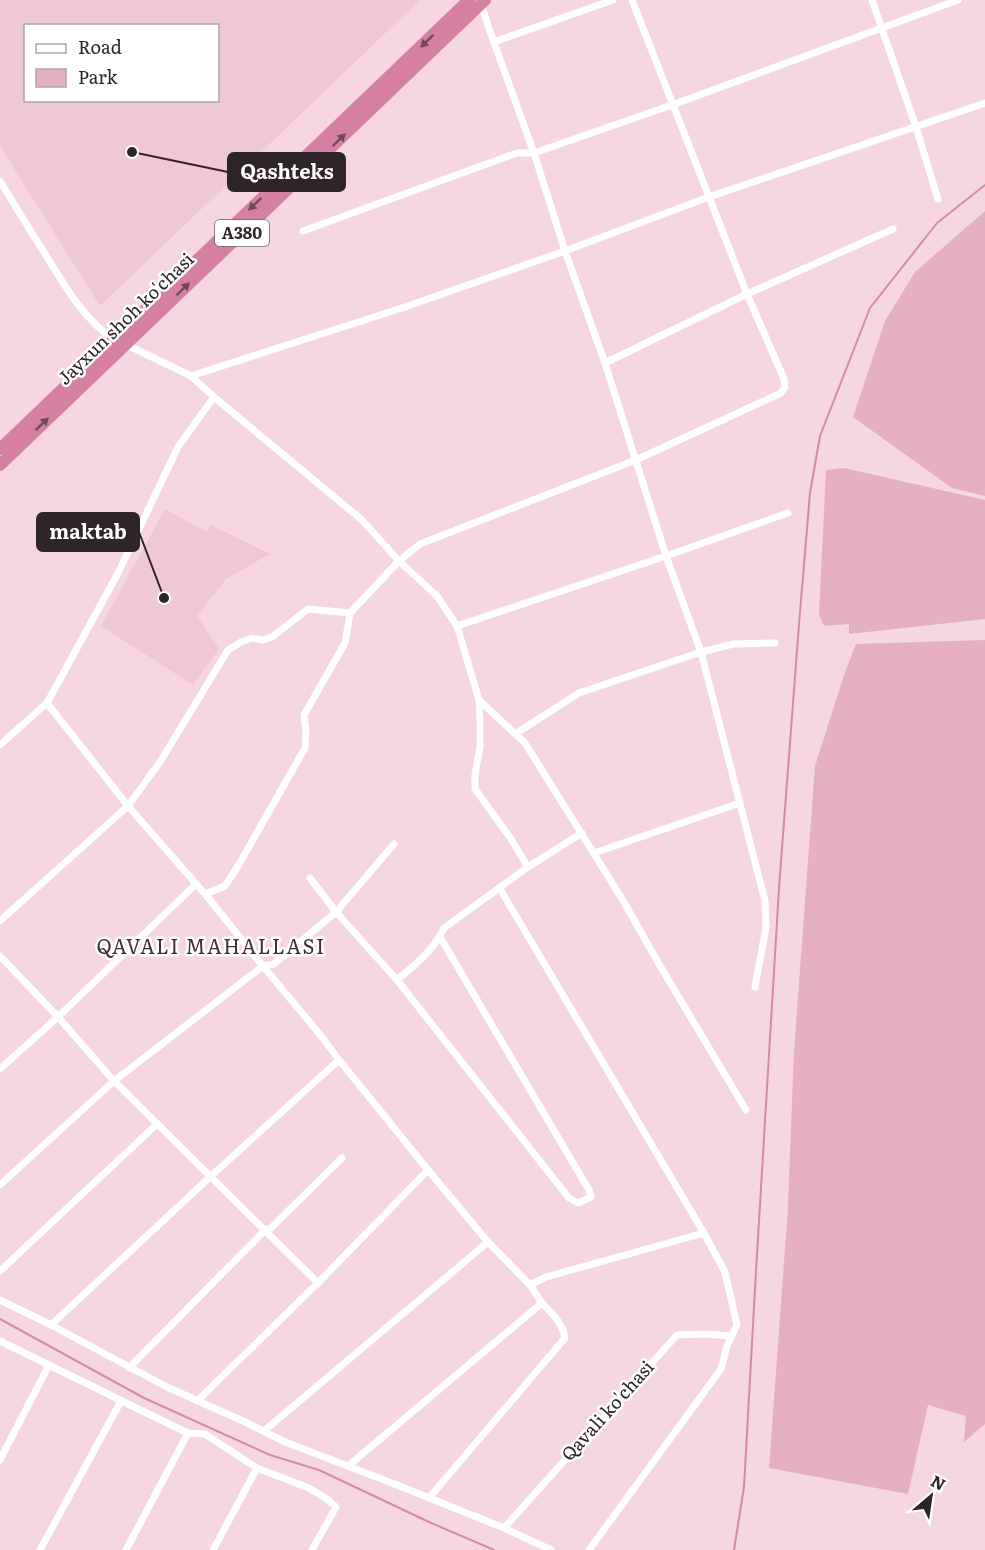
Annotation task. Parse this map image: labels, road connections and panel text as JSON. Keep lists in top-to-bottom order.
{
  "streets": {
    "highway": ["A380", "Jayxun shoh ko'chasi"],
    "street": ["Qavali ko'chasi"]
  },
  "districts": ["QAVALI MAHALLASI"],
  "places": ["Qashteks", "maktab"],
  "legend": ["Road", "Park"],
  "north": "top right"
}
